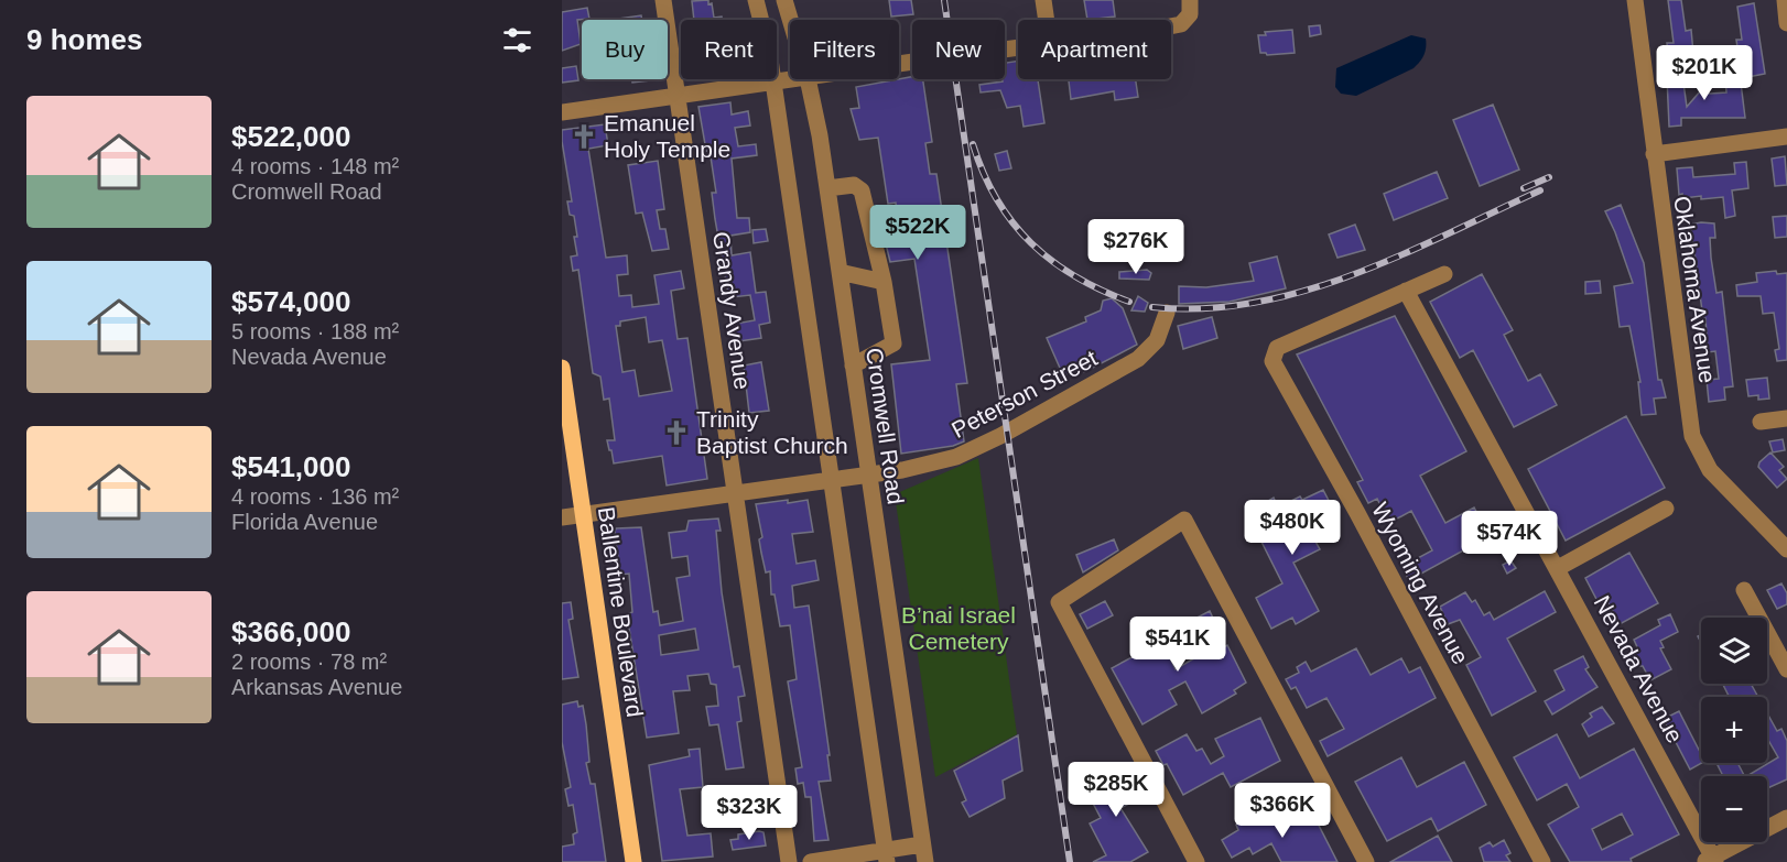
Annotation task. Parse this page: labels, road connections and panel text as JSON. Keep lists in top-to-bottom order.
{
  "streets": {
    "main road": ["Ballentine Boulevard"],
    "street": [
      "Oklahoma Avenue",
      "Grandy Avenue",
      "Peterson Street",
      "Cromwell Road",
      "Wyoming Avenue",
      "Nevada Avenue"
    ]
  },
  "crossings": [
    ["Grandy Avenue", "Peterson Street"],
    ["Peterson Street", "Cromwell Road"],
    ["Peterson Street", "Ballentine Boulevard"],
    ["Wyoming Avenue", "Nevada Avenue"]
  ],
  "parks": ["B’nai Israel Cemetery"],
  "places": {
    "church": ["Emanuel Holy Temple", "Trinity Baptist Church"]
  },
  "page": {
    "heading": "9 homes",
    "chip": [
      "Buy",
      "Rent",
      "Filters",
      "New",
      "Apartment"
    ],
    "price": [
      "$201K",
      "$522K",
      "$276K",
      "$480K",
      "$574K",
      "$541K",
      "$285K",
      "$366K",
      "$323K"
    ],
    "list": [
      {
        "name": "$522,000",
        "note": "4 rooms · 148 m² · Cromwell Road"
      },
      {
        "name": "$574,000",
        "note": "5 rooms · 188 m² · Nevada Avenue"
      },
      {
        "name": "$541,000",
        "note": "4 rooms · 136 m² · Florida Avenue"
      },
      {
        "name": "$366,000",
        "note": "2 rooms · 78 m² · Arkansas Avenue"
      }
    ],
    "map_buttons": ["+", "−"]
  }
}
